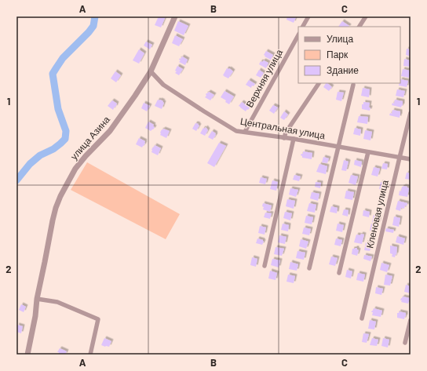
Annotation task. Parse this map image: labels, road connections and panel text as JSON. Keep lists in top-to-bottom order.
{
  "streets": {
    "street": [
      "Верхняя улица",
      "Центральная улица",
      "улица Азина",
      "Кленовая улица"
    ]
  },
  "crossings": [
    ["Верхняя улица", "Центральная улица"],
    ["Центральная улица", "улица Азина"],
    ["Центральная улица", "Кленовая улица"]
  ],
  "legend": ["Улица", "Парк", "Здание"],
  "grid": {
    "columns": ["A", "B", "C"],
    "rows": ["1", "2"]
  }
}
